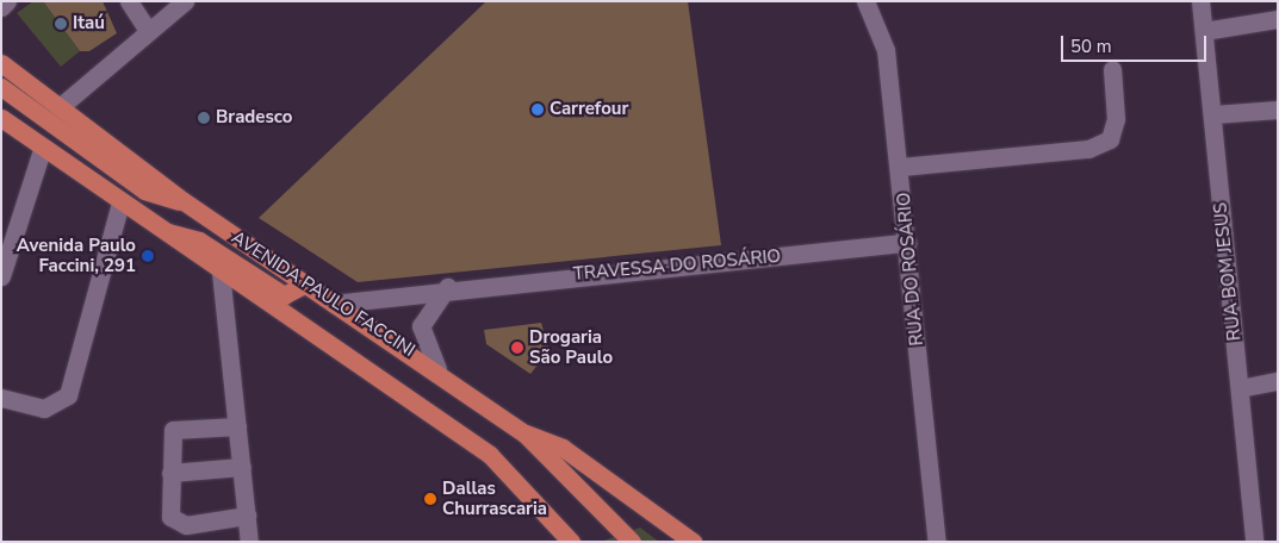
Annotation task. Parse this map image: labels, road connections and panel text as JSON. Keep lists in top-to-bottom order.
{
  "streets": {
    "main road": ["AVENIDA PAULO FACCINI"],
    "street": ["TRAVESSA DO ROSÁRIO", "RUA DO ROSÁRIO", "RUA BOM JESUS"]
  },
  "crossings": [
    ["TRAVESSA DO ROSÁRIO", "RUA DO ROSÁRIO"],
    ["TRAVESSA DO ROSÁRIO", "AVENIDA PAULO FACCINI"]
  ],
  "places": [
    "Itaú",
    "Carrefour",
    "Bradesco",
    "Avenida Paulo Faccini, 291",
    "Drogaria São Paulo",
    "Dallas Churrascaria"
  ],
  "scale_bar": "50 m"
}
